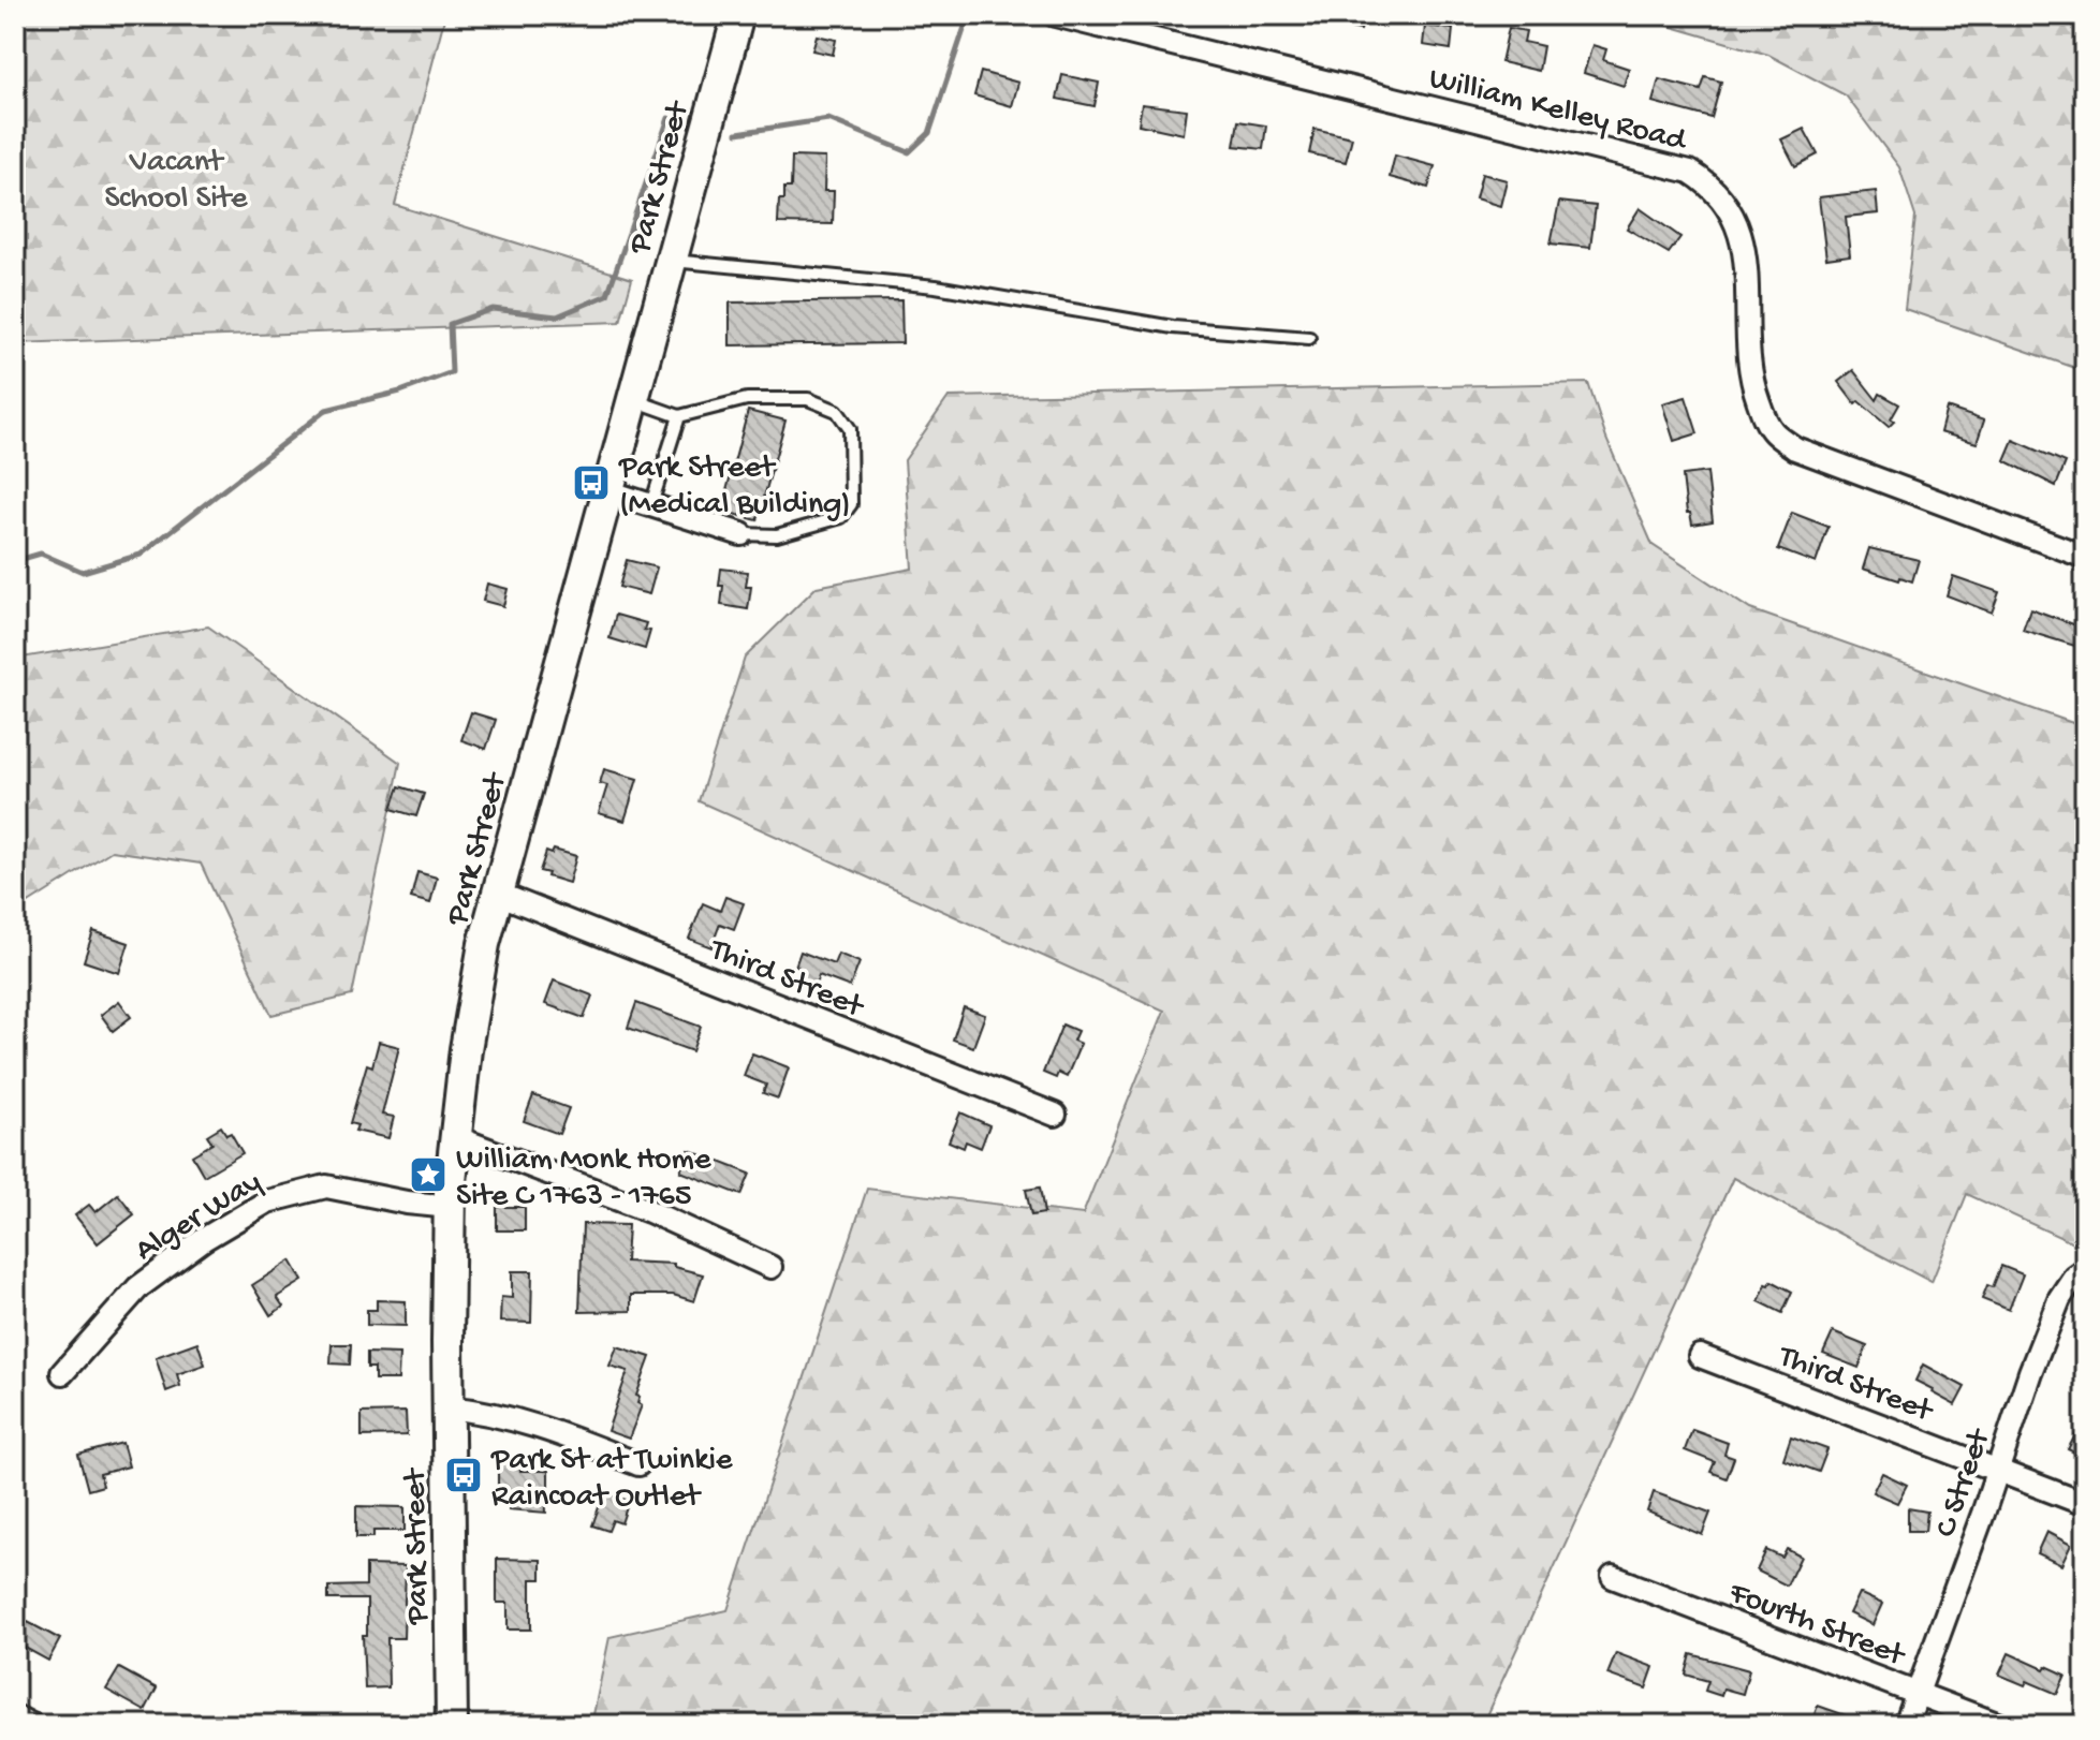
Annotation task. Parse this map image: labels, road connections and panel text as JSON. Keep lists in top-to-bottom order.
{
  "streets": {
    "main road": ["Park Street"],
    "street": [
      "William Kelley Road",
      "Third Street",
      "Alger Way",
      "C Street",
      "Fourth Street"
    ]
  },
  "crossings": [
    ["Park Street", "Third Street"],
    ["Park Street", "Alger Way"],
    ["Third Street", "C Street"],
    ["C Street", "Fourth Street"]
  ],
  "parks": ["Vacant School Site"],
  "places": {
    "bus stop": ["Park Street (Medical Building)", "Park St at Twinkie Raincoat Outlet"],
    "place": ["William Monk Home Site C 1763 - 1765"]
  }
}
